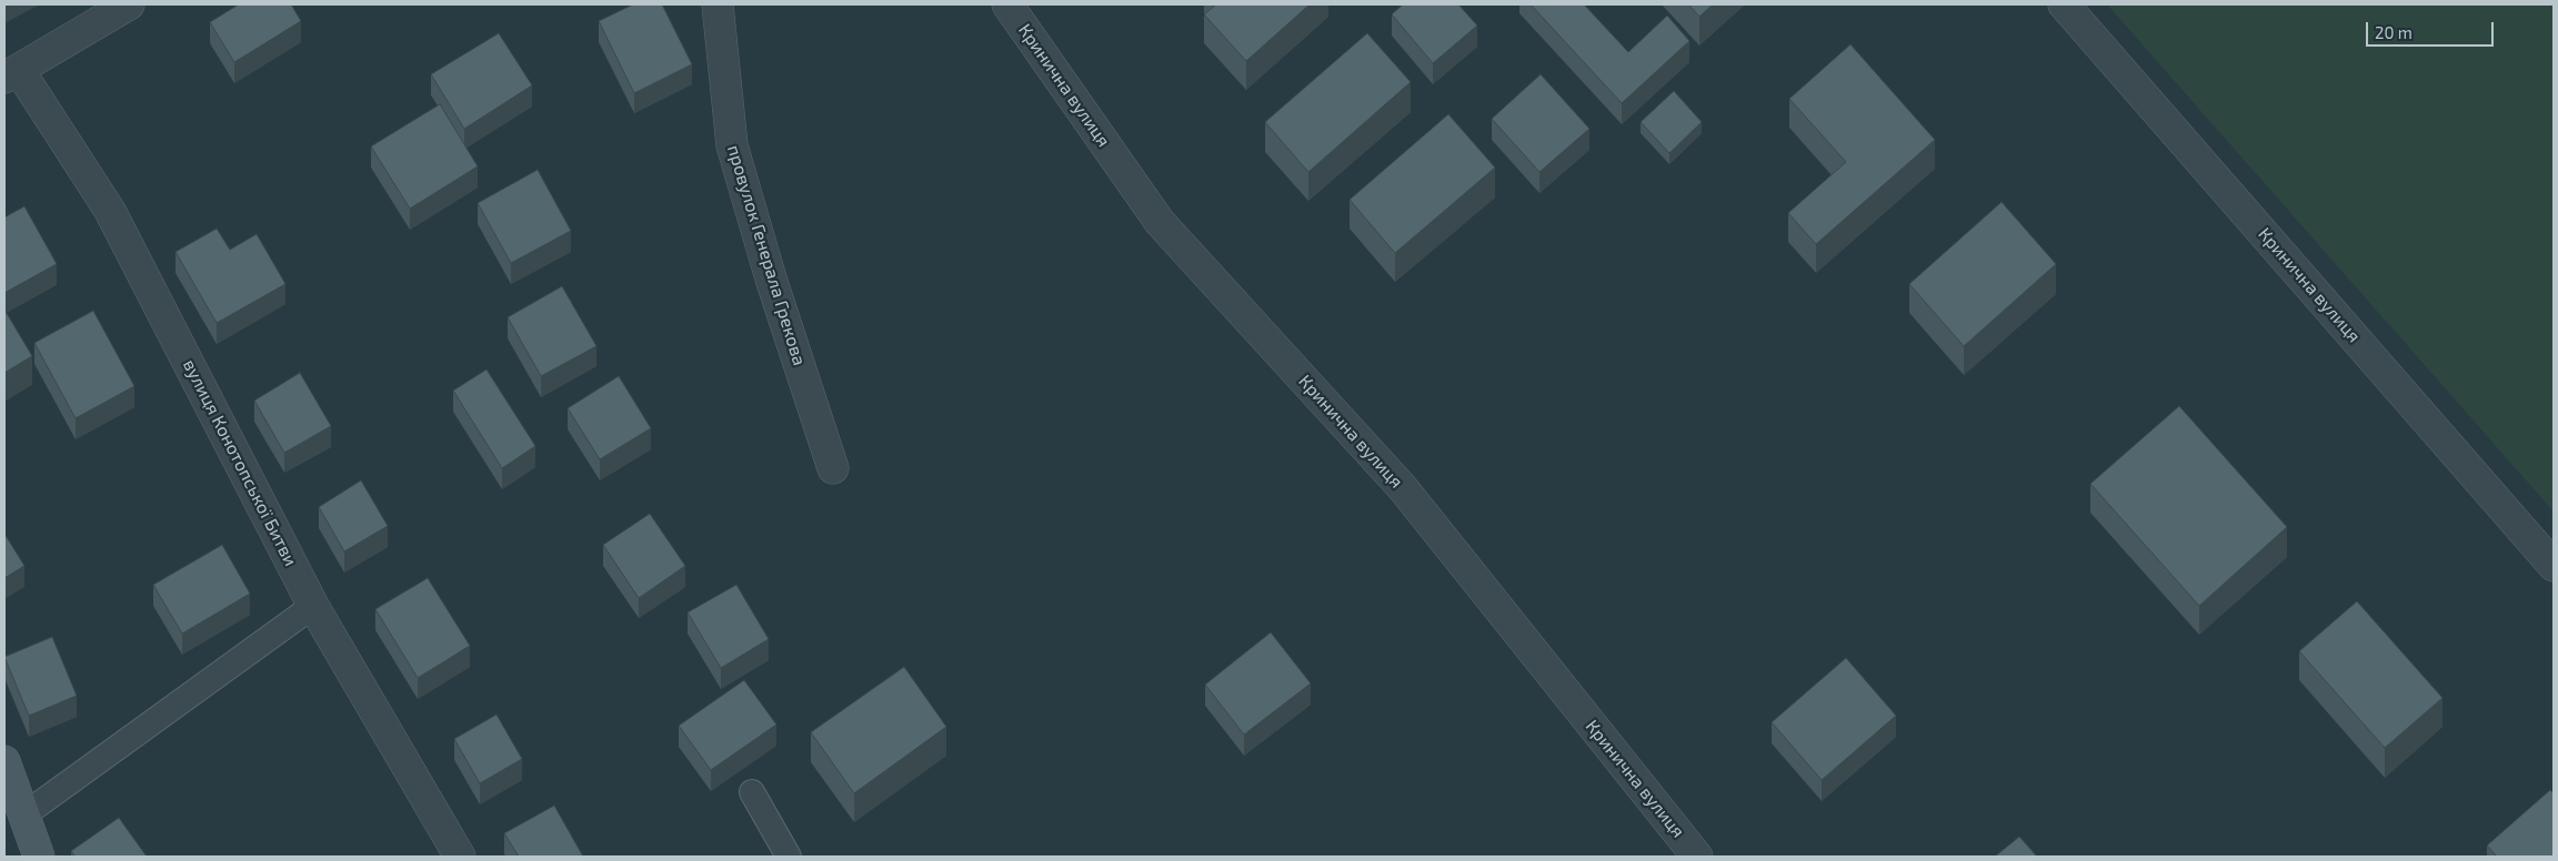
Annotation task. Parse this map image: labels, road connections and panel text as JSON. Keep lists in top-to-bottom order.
{
  "streets": {
    "street": ["Кринична вулиця", "провулок Генерала Грекова", "вулиця Конотопської Битви"]
  },
  "scale_bar": "20 m"
}
